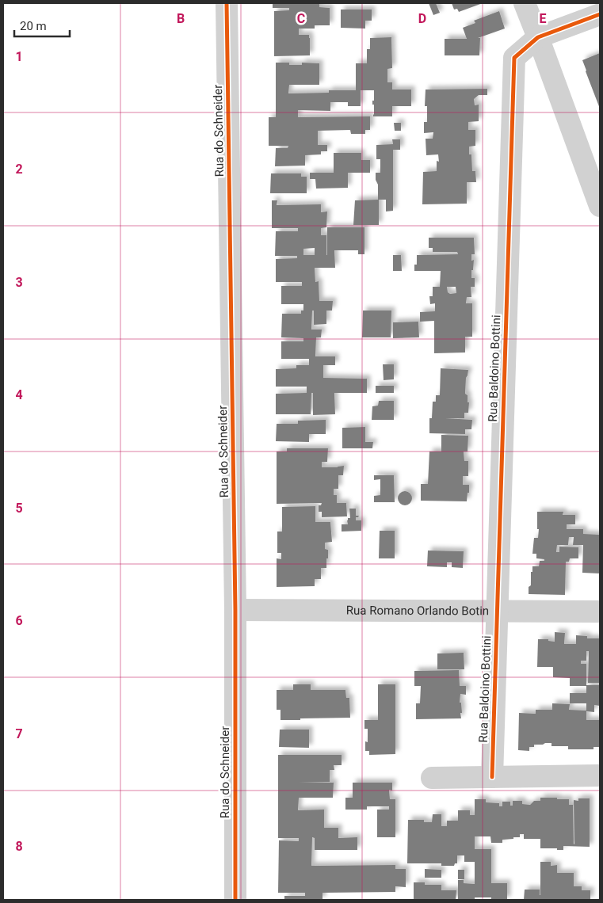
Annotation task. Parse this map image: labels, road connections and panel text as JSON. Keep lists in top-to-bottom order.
{
  "streets": {
    "street": ["Rua do Schneider", "Rua Baldoino Bottini", "Rua Romano Orlando Botin"]
  },
  "crossings": [
    ["Rua do Schneider", "Rua Romano Orlando Botin"],
    ["Rua Baldoino Bottini", "Rua Romano Orlando Botin"]
  ],
  "scale_bar": "20 m",
  "grid": {
    "columns": [
      "B",
      "C",
      "D",
      "E"
    ],
    "rows": [
      "1",
      "2",
      "3",
      "4",
      "5",
      "6",
      "7",
      "8"
    ]
  }
}
